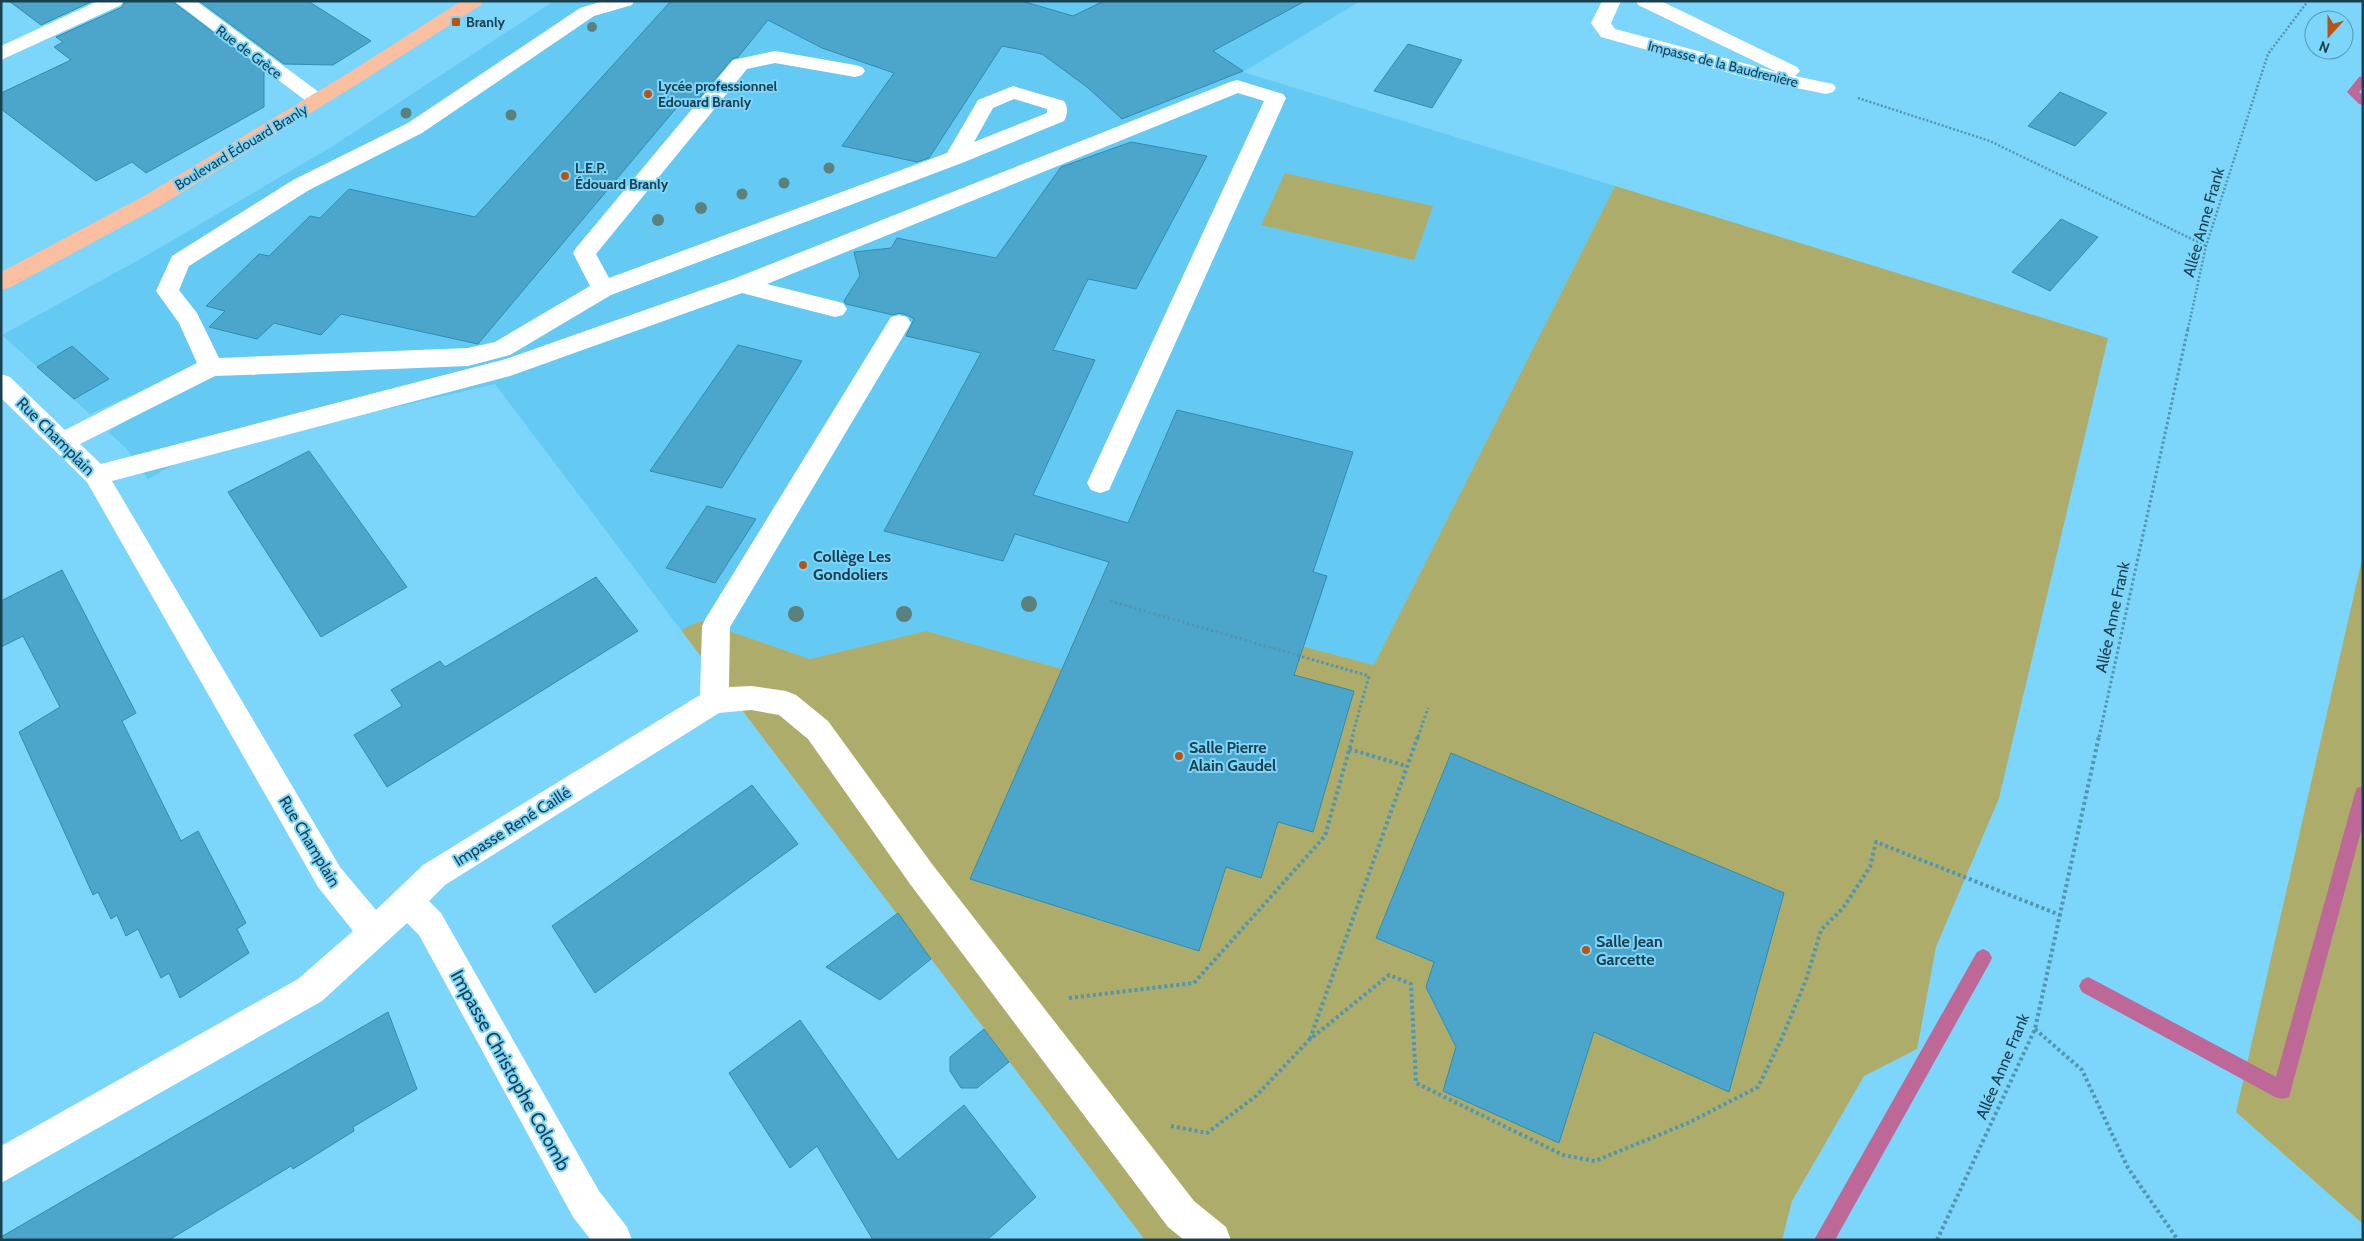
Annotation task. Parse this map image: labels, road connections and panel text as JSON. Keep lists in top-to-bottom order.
{
  "streets": {
    "main road": ["Boulevard Édouard Branly"],
    "street": [
      "Rue de Grèce",
      "Impasse de la Baudrenière",
      "Rue Champlain",
      "Impasse René Caillé",
      "Impasse Christophe Colomb"
    ],
    "path": ["Allée Anne Frank"]
  },
  "crossings": [
    ["Rue de Grèce", "Boulevard Édouard Branly"],
    ["Rue Champlain", "Impasse René Caillé"],
    ["Impasse René Caillé", "Impasse Christophe Colomb"]
  ],
  "places": {
    "transit": ["Branly"],
    "other": [
      "Lycée professionnel Edouard Branly",
      "L.E.P. Édouard Branly",
      "Collège Les Gondoliers",
      "Salle Pierre Alain Gaudel",
      "Salle Jean Garcette"
    ]
  },
  "north": "bottom"
}
